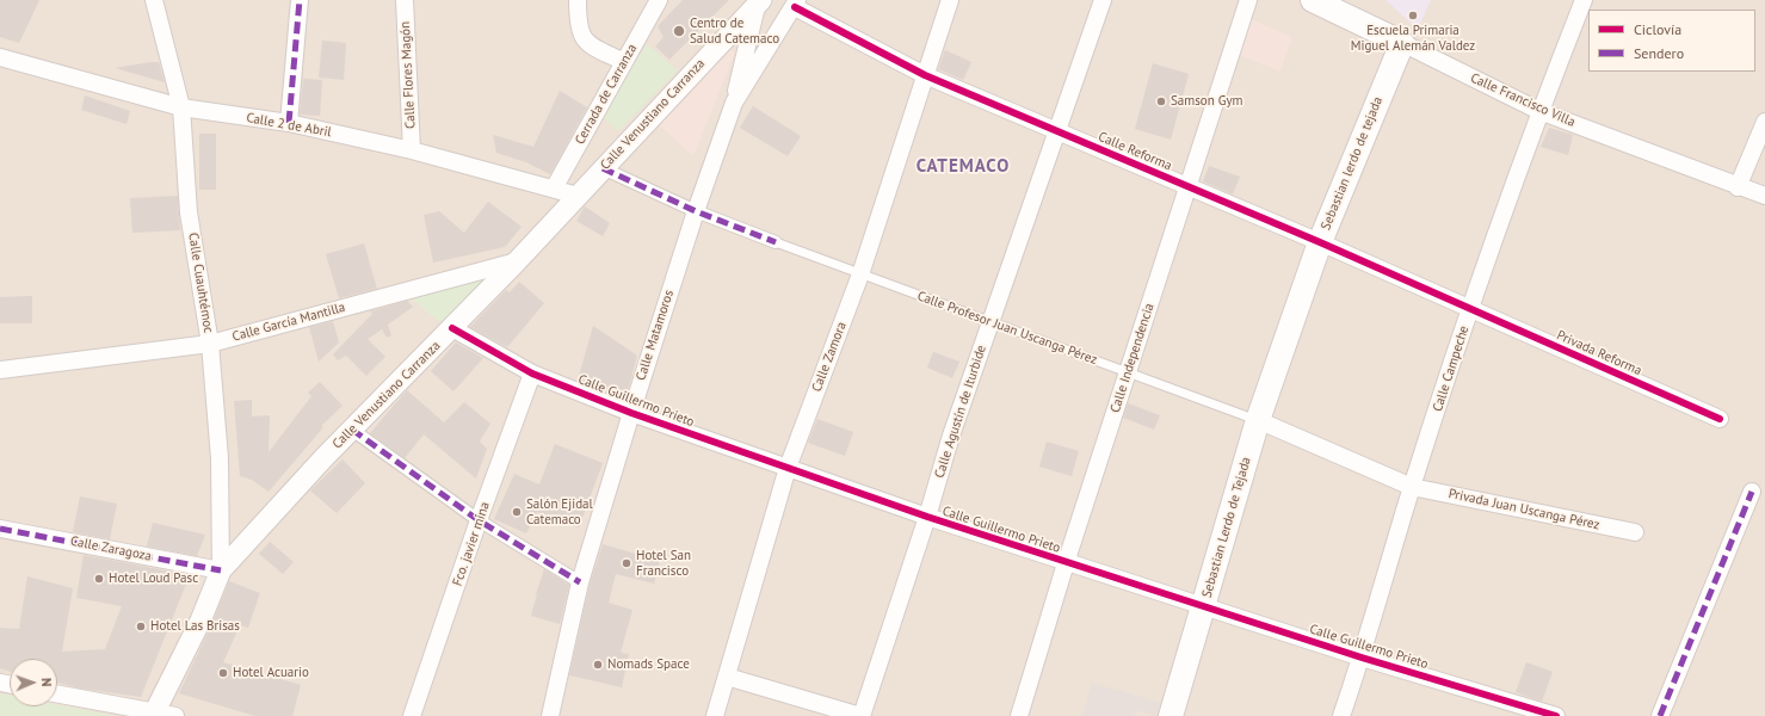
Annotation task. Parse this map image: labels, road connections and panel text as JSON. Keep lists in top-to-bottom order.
{
  "streets": {
    "main road": ["Calle Francisco Villa", "Sebastian lerdo de tejada", "Sebastian Lerdo de Tejada"],
    "street": [
      "Calle Flores Magón",
      "Cerrada de Carranza",
      "Calle Venustiano Carranza",
      "Calle 2 de Abril",
      "Calle Reforma",
      "Calle Cuauhtémoc",
      "Calle García Mantilla",
      "Calle Profesor Juan Uscanga Pérez",
      "Calle Matamoros",
      "Privada Reforma",
      "Calle Zamora",
      "Calle Independencia",
      "Calle Campeche",
      "Calle Guillermo Prieto",
      "Calle Agustín de Iturbide",
      "Privada Juan Uscanga Pérez",
      "Fco. javier mina",
      "Calle Zaragoza"
    ]
  },
  "crossings": [
    ["Calle Flores Magón", "Calle 2 de Abril"],
    ["Cerrada de Carranza", "Calle 2 de Abril"],
    ["Calle Francisco Villa", "Sebastian lerdo de tejada"],
    ["Calle Francisco Villa", "Calle Campeche"],
    ["Calle Venustiano Carranza", "Calle 2 de Abril"],
    ["Calle Venustiano Carranza", "Calle Cuauhtémoc"],
    ["Calle Venustiano Carranza", "Calle García Mantilla"],
    ["Calle Venustiano Carranza", "Calle Profesor Juan Uscanga Pérez"],
    ["Calle Venustiano Carranza", "Calle Guillermo Prieto"],
    ["Calle Venustiano Carranza", "Calle Zaragoza"],
    ["Calle 2 de Abril", "Calle Cuauhtémoc"],
    ["Calle Reforma", "Sebastian lerdo de tejada"],
    ["Calle Reforma", "Calle Matamoros"],
    ["Calle Reforma", "Privada Reforma"],
    ["Calle Reforma", "Calle Zamora"],
    ["Calle Reforma", "Calle Independencia"],
    ["Calle Reforma", "Calle Campeche"],
    ["Calle Reforma", "Calle Agustín de Iturbide"],
    ["Sebastian lerdo de tejada", "Calle Profesor Juan Uscanga Pérez"],
    ["Sebastian lerdo de tejada", "Sebastian Lerdo de Tejada"],
    ["Calle Cuauhtémoc", "Calle García Mantilla"],
    ["Calle Cuauhtémoc", "Calle Zaragoza"],
    ["Calle Profesor Juan Uscanga Pérez", "Calle Matamoros"],
    ["Calle Profesor Juan Uscanga Pérez", "Calle Zamora"],
    ["Calle Profesor Juan Uscanga Pérez", "Calle Independencia"],
    ["Calle Profesor Juan Uscanga Pérez", "Calle Campeche"],
    ["Calle Profesor Juan Uscanga Pérez", "Calle Agustín de Iturbide"],
    ["Calle Profesor Juan Uscanga Pérez", "Privada Juan Uscanga Pérez"],
    ["Calle Profesor Juan Uscanga Pérez", "Sebastian Lerdo de Tejada"],
    ["Calle Matamoros", "Calle Guillermo Prieto"],
    ["Privada Reforma", "Calle Campeche"],
    ["Calle Zamora", "Calle Guillermo Prieto"],
    ["Calle Independencia", "Calle Guillermo Prieto"],
    ["Calle Campeche", "Calle Guillermo Prieto"],
    ["Calle Campeche", "Privada Juan Uscanga Pérez"],
    ["Calle Guillermo Prieto", "Calle Agustín de Iturbide"],
    ["Calle Guillermo Prieto", "Sebastian Lerdo de Tejada"],
    ["Calle Guillermo Prieto", "Fco. javier mina"]
  ],
  "districts": ["CATEMACO"],
  "places": [
    "Escuela Primaria Miguel Alemán Valdez",
    "Centro de Salud Catemaco",
    "Samson Gym",
    "Salón Ejidal Catemaco",
    "Hotel San Francisco",
    "Hotel Loud Pasc",
    "Hotel Las Brisas",
    "Nomads Space",
    "Hotel Acuario"
  ],
  "legend": ["Ciclovía", "Sendero"],
  "north": "right"
}
